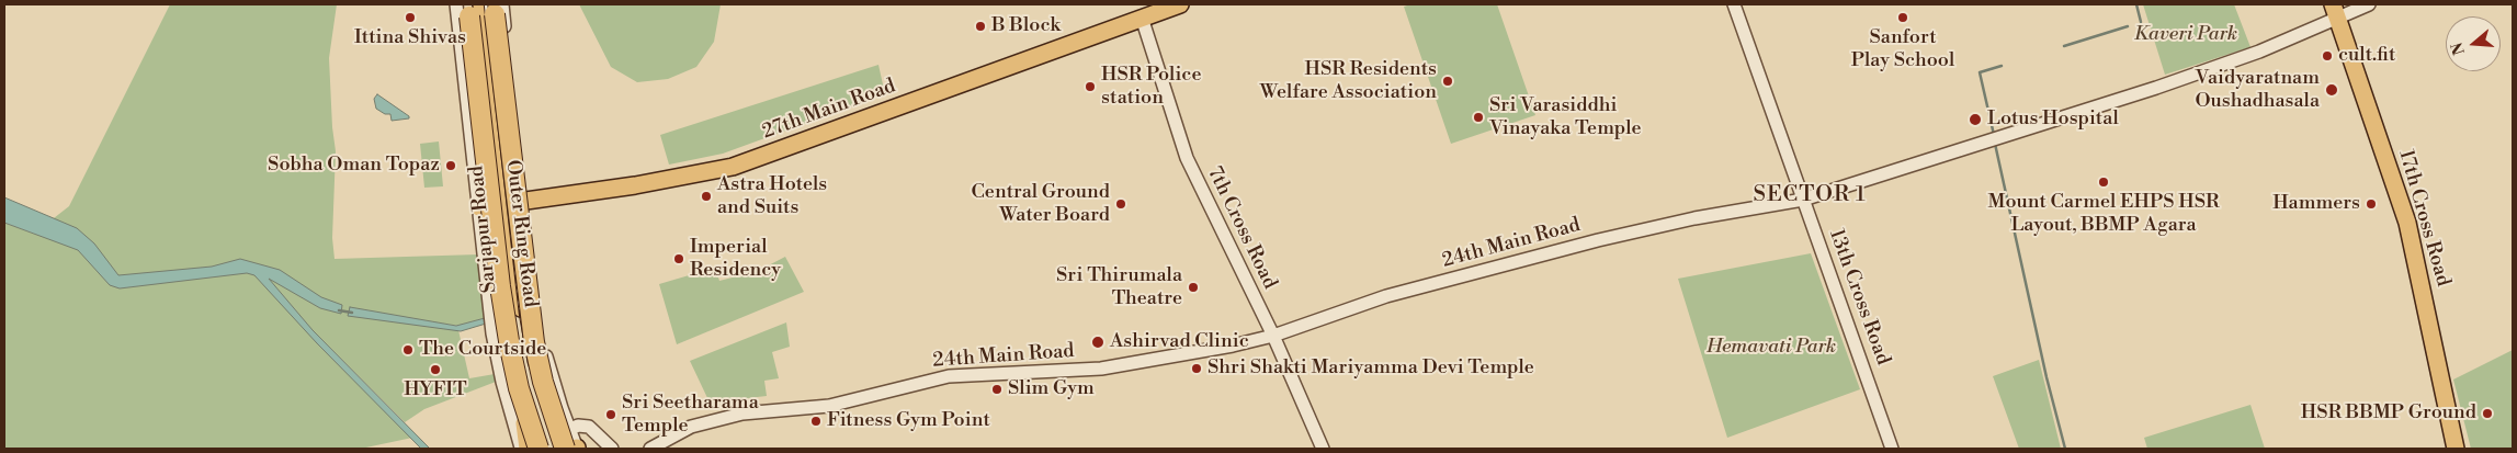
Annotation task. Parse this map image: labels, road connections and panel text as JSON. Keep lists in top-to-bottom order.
{
  "streets": {
    "highway": ["Outer Ring Road"],
    "main road": ["27th Main Road", "17th Cross Road", "Sarjapur Road"],
    "street": ["7th Cross Road", "24th Main Road", "13th Cross Road"]
  },
  "crossings": [
    ["27th Main Road", "7th Cross Road"],
    ["27th Main Road", "Sarjapur Road"],
    ["17th Cross Road", "24th Main Road"],
    ["7th Cross Road", "24th Main Road"],
    ["Sarjapur Road", "Outer Ring Road"],
    ["24th Main Road", "13th Cross Road"]
  ],
  "districts": ["SECTOR 1"],
  "parks": ["Kaveri Park", "Hemavati Park"],
  "places": [
    "Ittina Shivas",
    "Sanfort Play School",
    "B Block",
    "cult.fit",
    "HSR Residents Welfare Association",
    "HSR Police station",
    "Vaidyaratnam Oushadhasala",
    "Sri Varasiddhi Vinayaka Temple",
    "Lotus Hospital",
    "Sobha Oman Topaz",
    "Mount Carmel EHPS HSR Layout, BBMP Agara",
    "Astra Hotels and Suits",
    "Central Ground Water Board",
    "Hammers",
    "Imperial Residency",
    "Sri Thirumala Theatre",
    "Ashirvad Clinic",
    "The Courtside",
    "Shri Shakti Mariyamma Devi Temple",
    "HYFIT",
    "Slim Gym",
    "HSR BBMP Ground",
    "Sri Seetharama Temple",
    "Fitness Gym Point"
  ],
  "north": "left"
}
